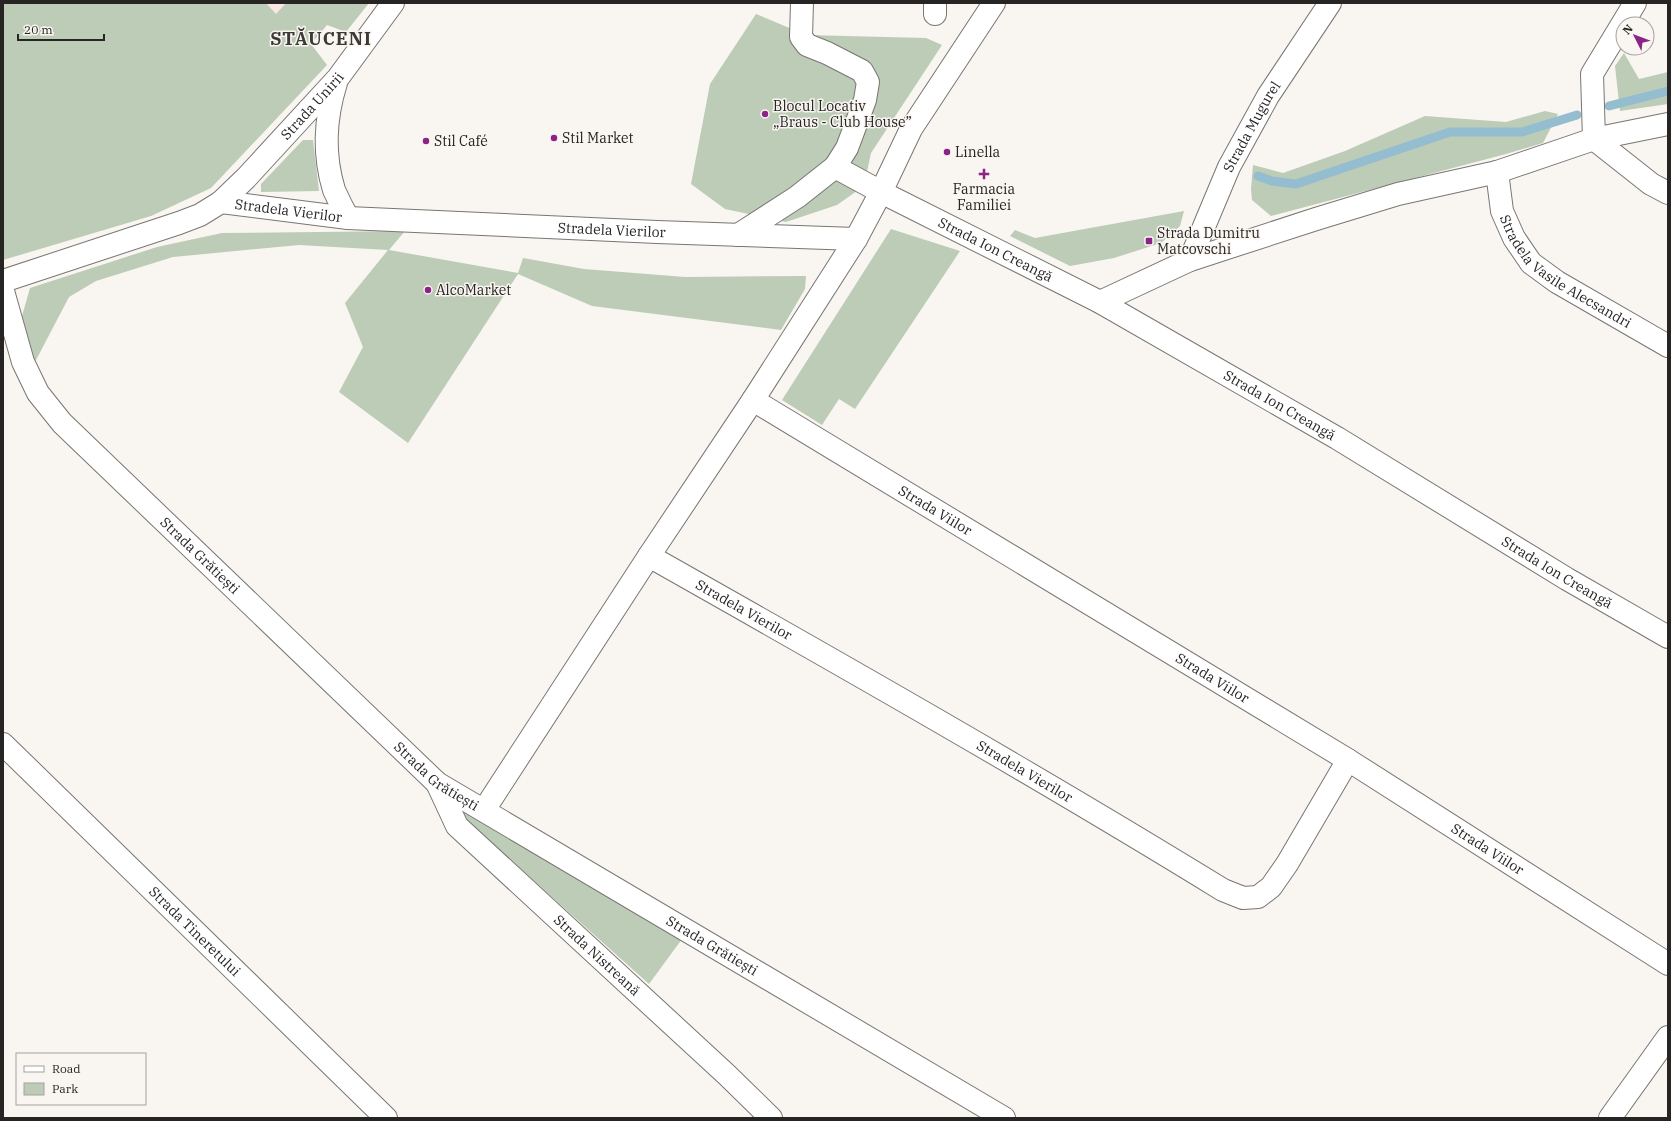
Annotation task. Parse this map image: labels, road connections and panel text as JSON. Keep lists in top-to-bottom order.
{
  "streets": {
    "street": [
      "Strada Unirii",
      "Strada Mugurel",
      "Stradela Vierilor",
      "Strada Ion Creangă",
      "Stradela Vasile Alecsandri",
      "Strada Viilor",
      "Strada Grătiești",
      "Strada Tineretului",
      "Strada Nistreană"
    ]
  },
  "crossings": [
    ["Strada Unirii", "Stradela Vierilor"],
    ["Stradela Vierilor", "Strada Viilor"],
    ["Strada Grătiești", "Strada Nistreană"]
  ],
  "districts": ["STĂUCENI"],
  "places": {
    "other": [
      "Blocul Locativ „Braus - Club House”",
      "Stil Market",
      "Stil Café",
      "Linella",
      "AlcoMarket"
    ],
    "health": ["Farmacia Familiei"],
    "transit": ["Strada Dumitru Matcovschi"]
  },
  "legend": ["Road", "Park"],
  "scale_bar": "20 m",
  "north": "top left"
}
